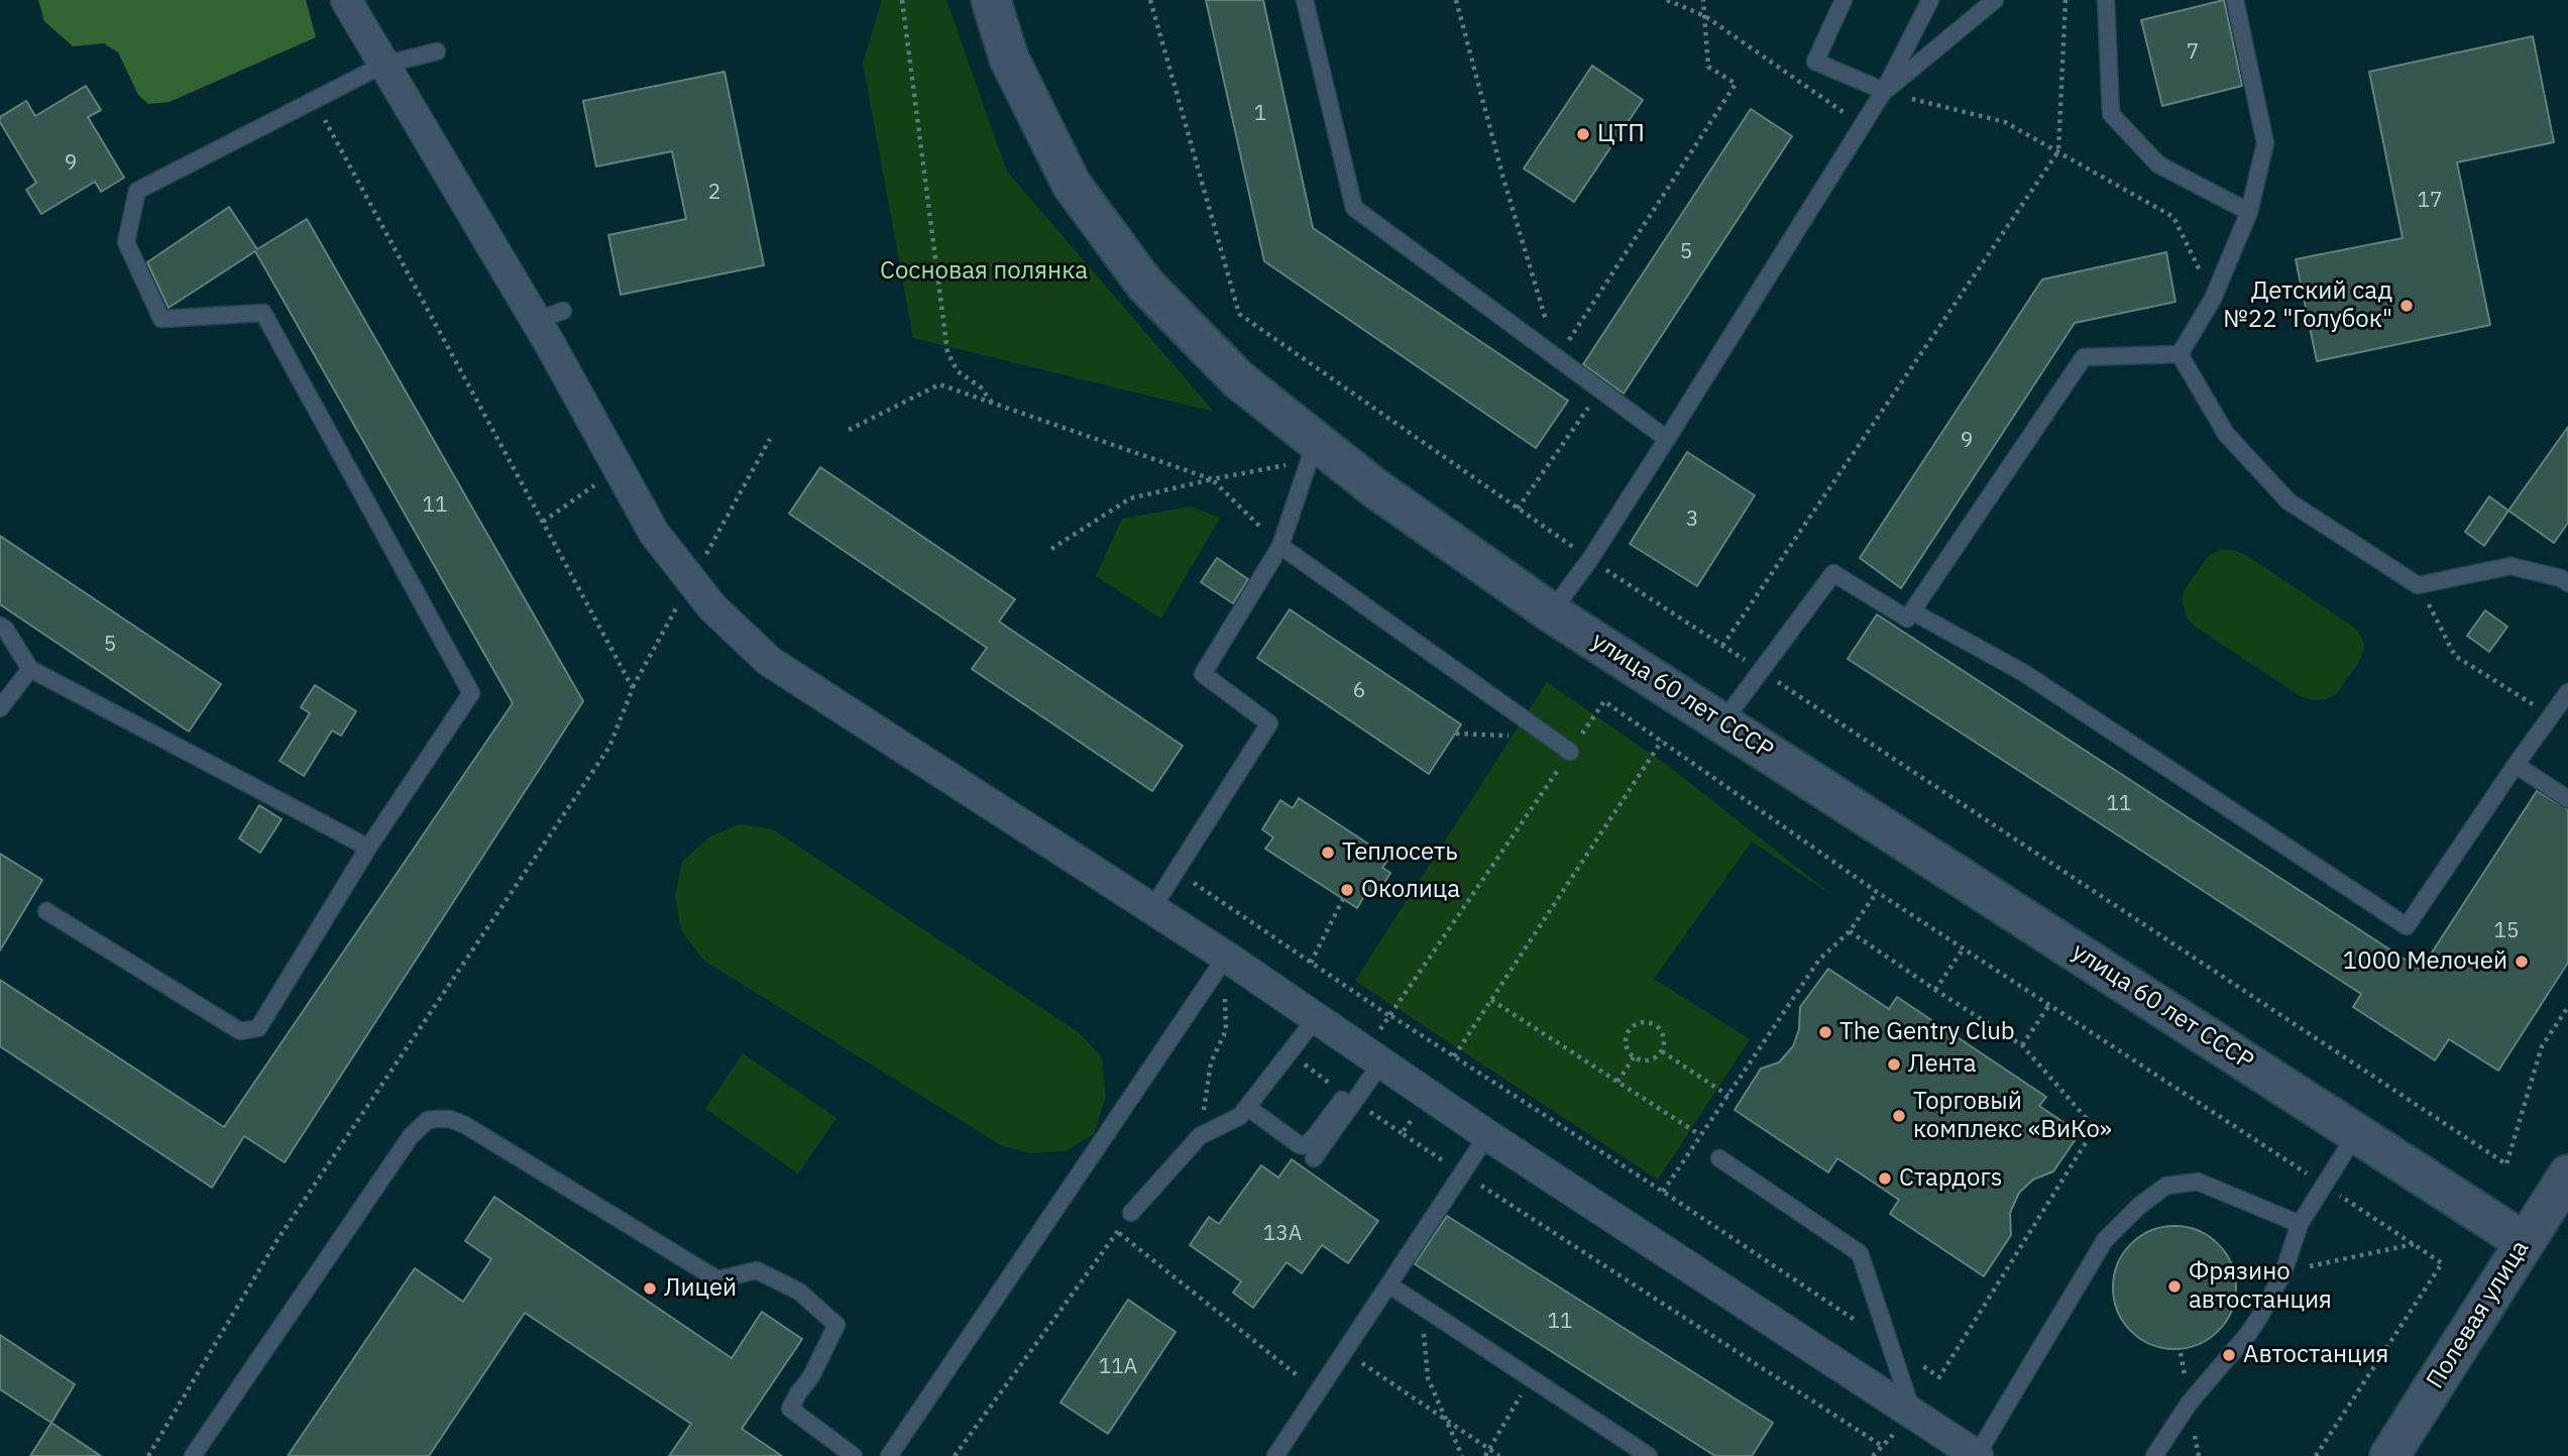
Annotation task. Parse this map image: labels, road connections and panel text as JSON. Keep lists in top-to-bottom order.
{
  "streets": {
    "street": ["улица 60 лет СССР", "Полевая улица"]
  },
  "crossings": [
    ["улица 60 лет СССР", "Полевая улица"]
  ],
  "parks": ["Сосновая полянка"],
  "places": [
    "ЦТП",
    "Детский сад №22 \"Голубок\"",
    "Теплосеть",
    "Околица",
    "1000 Мелочей",
    "The Gentry Club",
    "Лента",
    "Торговый комплекс «ВиКо»",
    "Стардогs",
    "Фрязино автостанция",
    "Лицей",
    "Автостанция"
  ],
  "house_numbers": [
    "7",
    "1",
    "9",
    "2",
    "17",
    "5",
    "9",
    "11",
    "3",
    "5",
    "6",
    "11",
    "15",
    "13А",
    "11",
    "11А"
  ]
}
